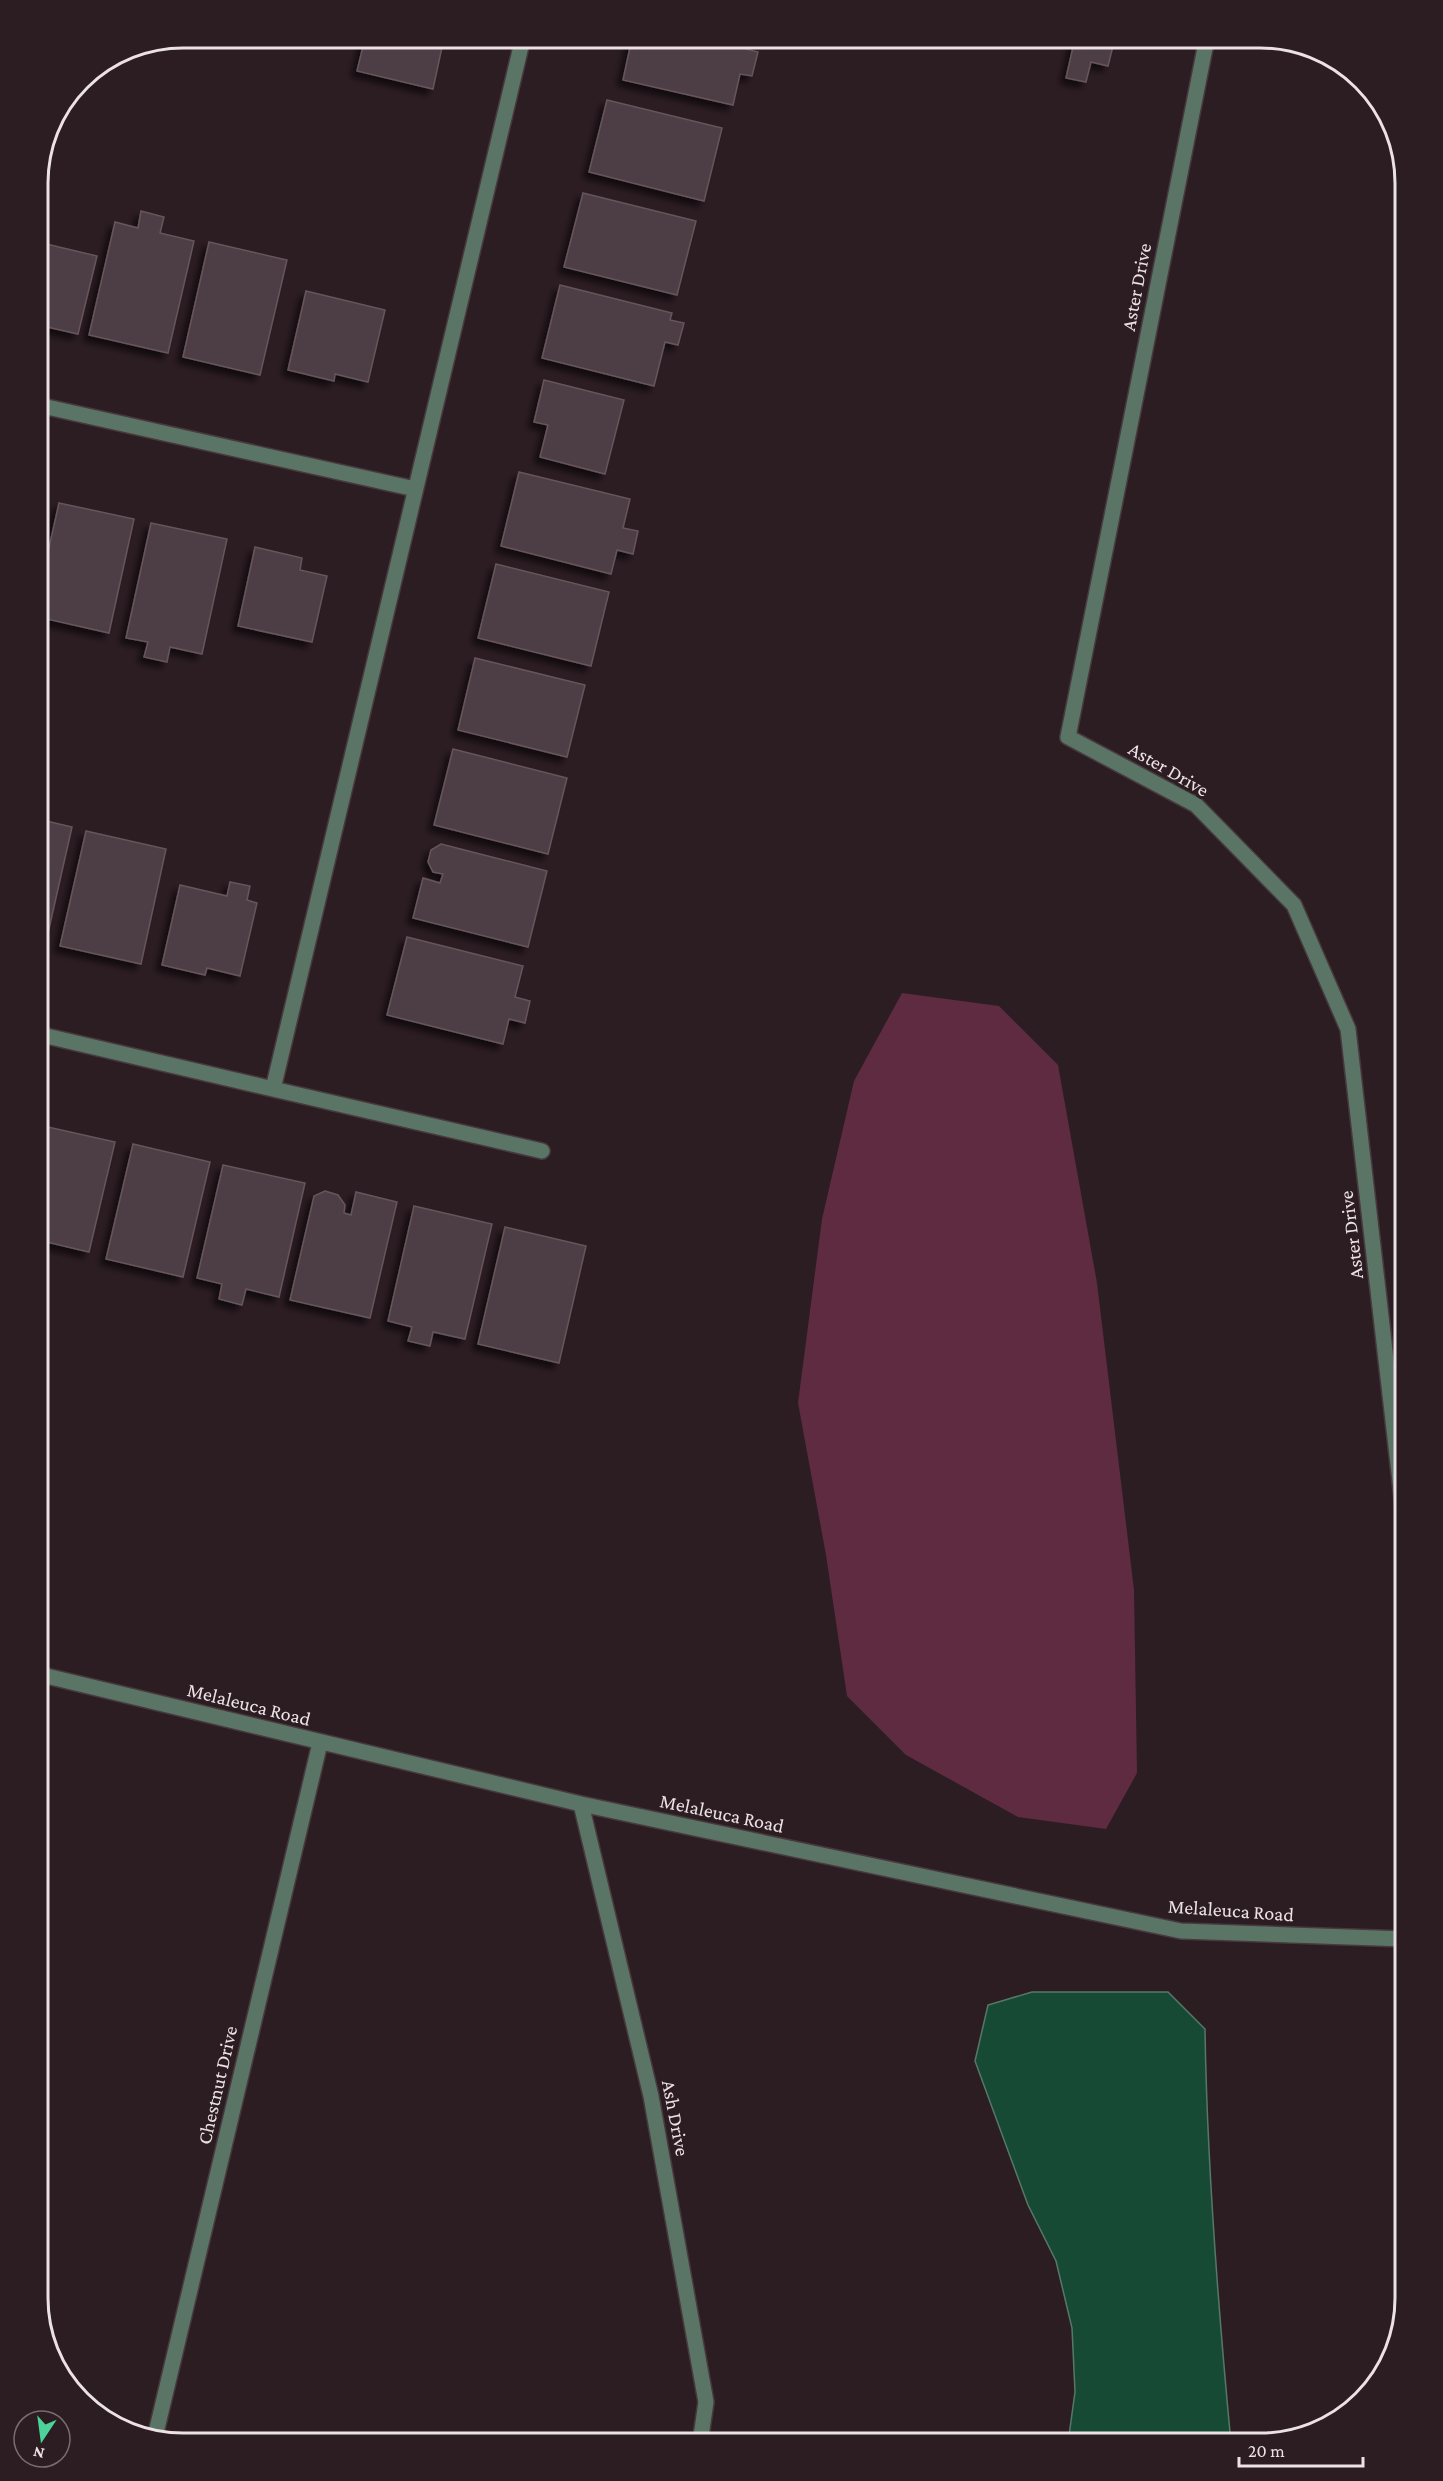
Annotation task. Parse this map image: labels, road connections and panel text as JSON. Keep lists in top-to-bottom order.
{
  "streets": {
    "street": [
      "Aster Drive",
      "Melaleuca Road",
      "Chestnut Drive",
      "Ash Drive"
    ]
  },
  "crossings": [
    ["Melaleuca Road", "Chestnut Drive"],
    ["Melaleuca Road", "Ash Drive"]
  ],
  "scale_bar": "20 m",
  "north": "bottom"
}
